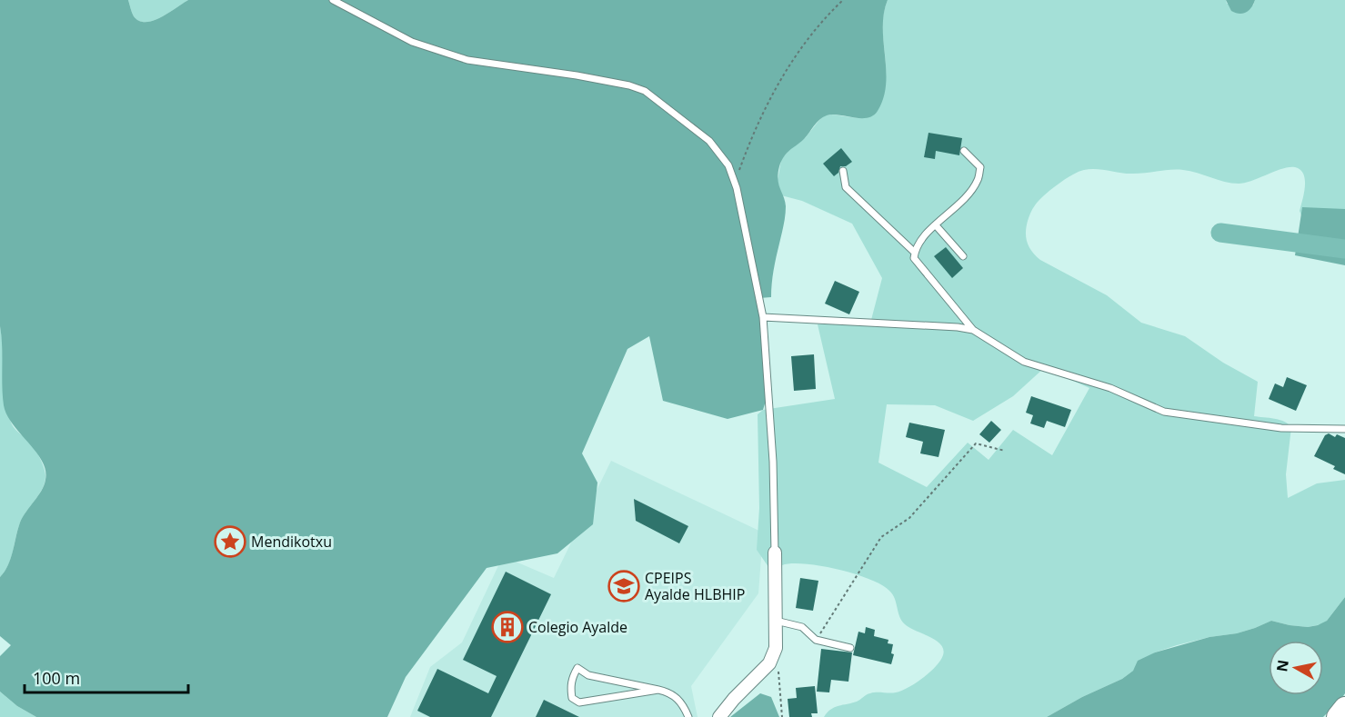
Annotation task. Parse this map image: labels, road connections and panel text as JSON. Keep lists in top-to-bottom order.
{
  "places": {
    "place": ["Mendikotxu"],
    "school or university": ["CPEIPS Ayalde HLBHIP"],
    "building": ["Colegio Ayalde"]
  },
  "scale_bar": "100 m",
  "north": "left"
}
